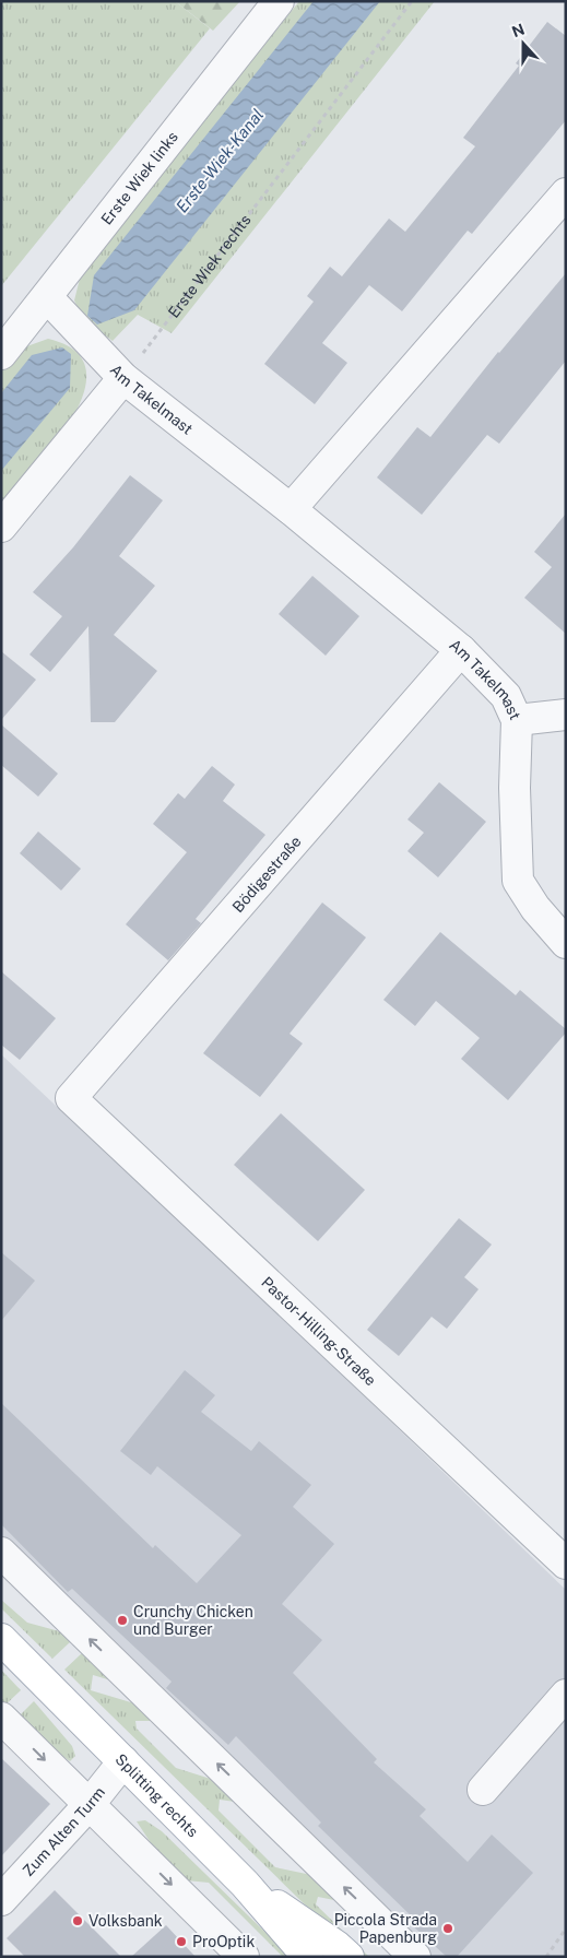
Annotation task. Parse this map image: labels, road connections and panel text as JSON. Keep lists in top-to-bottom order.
{
  "streets": {
    "main road": ["Splitting rechts"],
    "street": [
      "Erste Wiek links",
      "Am Takelmast",
      "Bödigestraße",
      "Pastor-Hilling-Straße",
      "Zum Alten Turm"
    ],
    "path": ["Erste Wiek rechts"]
  },
  "crossings": [
    ["Erste Wiek links", "Am Takelmast"],
    ["Erste Wiek rechts", "Am Takelmast"],
    ["Am Takelmast", "Bödigestraße"],
    ["Bödigestraße", "Pastor-Hilling-Straße"],
    ["Splitting rechts", "Zum Alten Turm"]
  ],
  "water": ["Erste-Wiek-Kanal"],
  "places": [
    "Crunchy Chicken und Burger",
    "Volksbank",
    "Piccola Strada Papenburg",
    "ProOptik"
  ],
  "north": "top"
}
